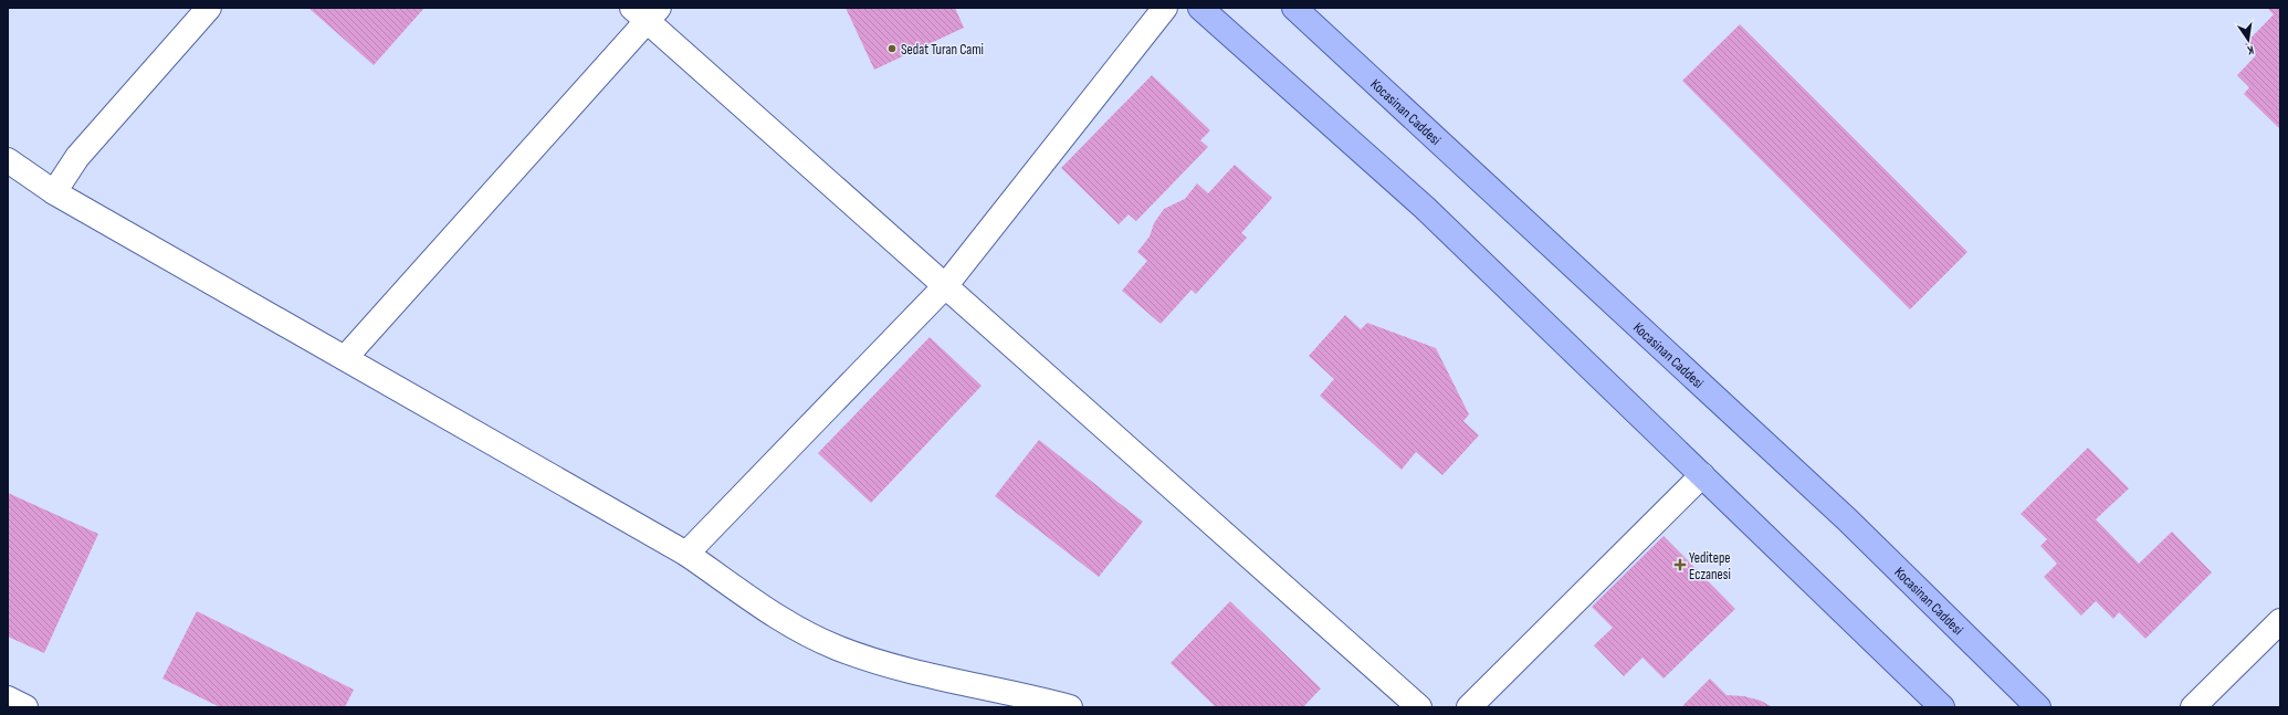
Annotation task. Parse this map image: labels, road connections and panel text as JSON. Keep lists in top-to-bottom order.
{
  "streets": {
    "main road": ["Kocasinan Caddesi"]
  },
  "places": {
    "other": ["Sedat Turan Cami"],
    "health": ["Yeditepe Eczanesi"]
  },
  "north": "bottom"
}
